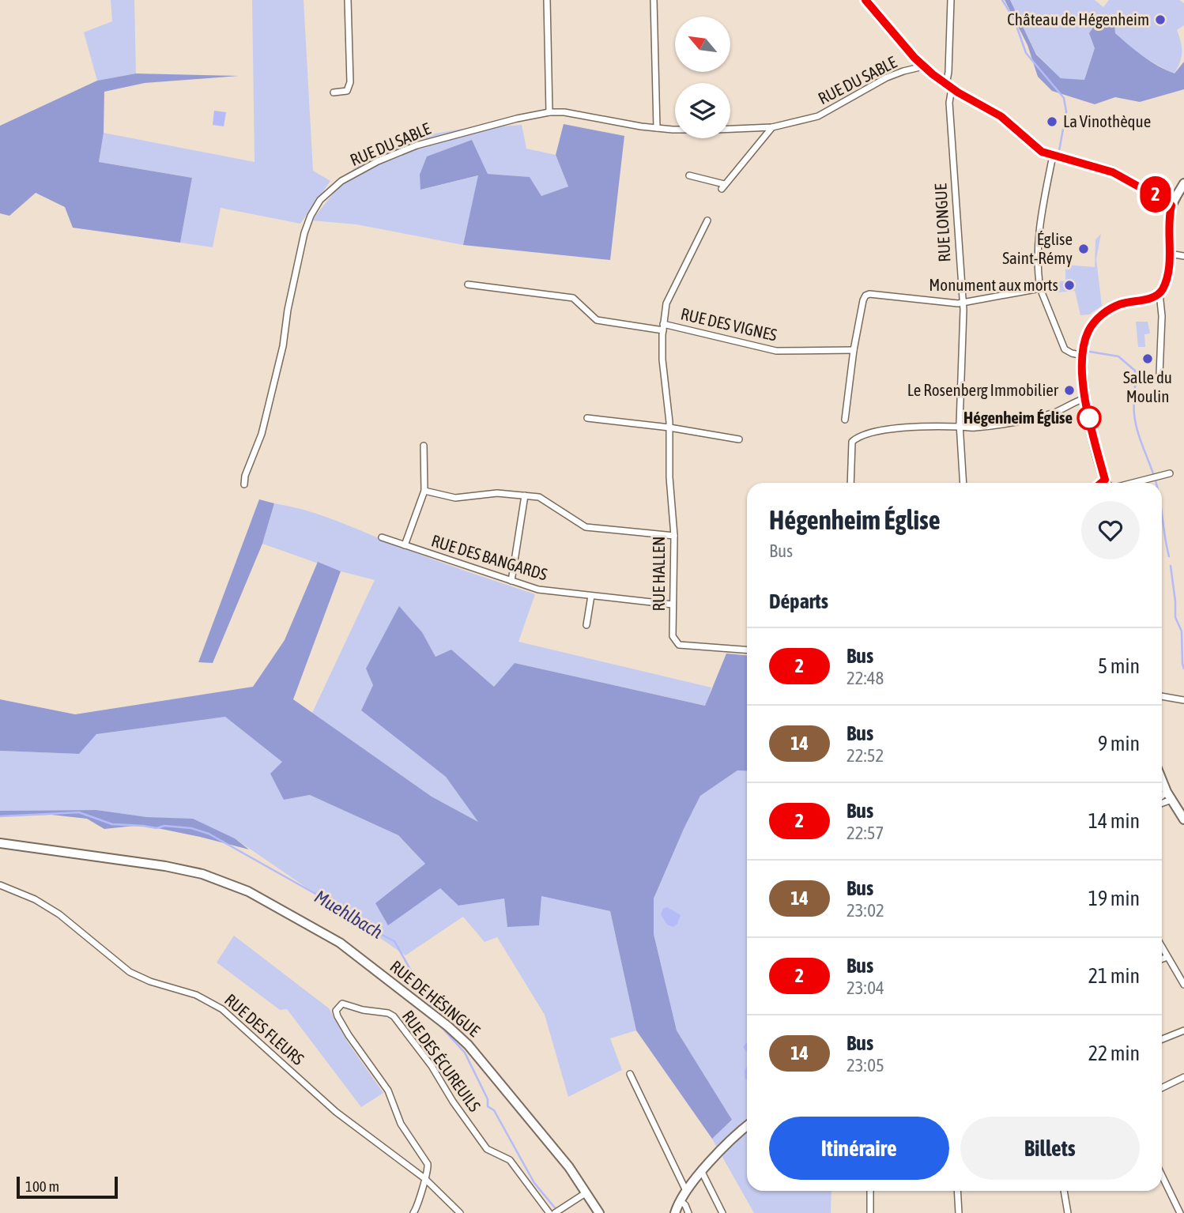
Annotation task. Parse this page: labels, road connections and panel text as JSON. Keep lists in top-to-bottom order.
{
  "streets": {
    "street": [
      "RUE DU SABLE",
      "RUE LONGUE",
      "RUE DES VIGNES",
      "RUE DES BANGARDS",
      "RUE HALLEN",
      "RUE DE HÉSINGUE",
      "RUE DES FLEURS",
      "RUE DES ÉCUREUILS"
    ]
  },
  "crossings": [
    ["RUE DES VIGNES", "RUE HALLEN"],
    ["RUE DES BANGARDS", "RUE HALLEN"],
    ["RUE DES FLEURS", "RUE DES ÉCUREUILS"]
  ],
  "water": ["Muehlbach"],
  "places": [
    "Château de Hégenheim",
    "La Vinothèque",
    "Église Saint-Rémy",
    "Monument aux morts",
    "Salle du Moulin",
    "Le Rosenberg Immobilier",
    "Hégenheim Église"
  ],
  "lines": ["bus line 2"],
  "scale_bar": "100 m",
  "north": "top left",
  "page": {
    "on_map": "2",
    "heading": [
      ["Hégenheim Église", "Bus"],
      "Départs"
    ],
    "list": [
      {
        "mark": "2",
        "name": "Bus",
        "note": "22:48",
        "value": "5 min"
      },
      {
        "mark": "14",
        "name": "Bus",
        "note": "22:52",
        "value": "9 min"
      },
      {
        "mark": "2",
        "name": "Bus",
        "note": "22:57",
        "value": "14 min"
      },
      {
        "mark": "14",
        "name": "Bus",
        "note": "23:02",
        "value": "19 min"
      },
      {
        "mark": "2",
        "name": "Bus",
        "note": "23:04",
        "value": "21 min"
      },
      {
        "mark": "14",
        "name": "Bus",
        "note": "23:05",
        "value": "22 min"
      }
    ],
    "buttons": ["Itinéraire", "Billets"],
    "scale": "100 m"
  }
}
